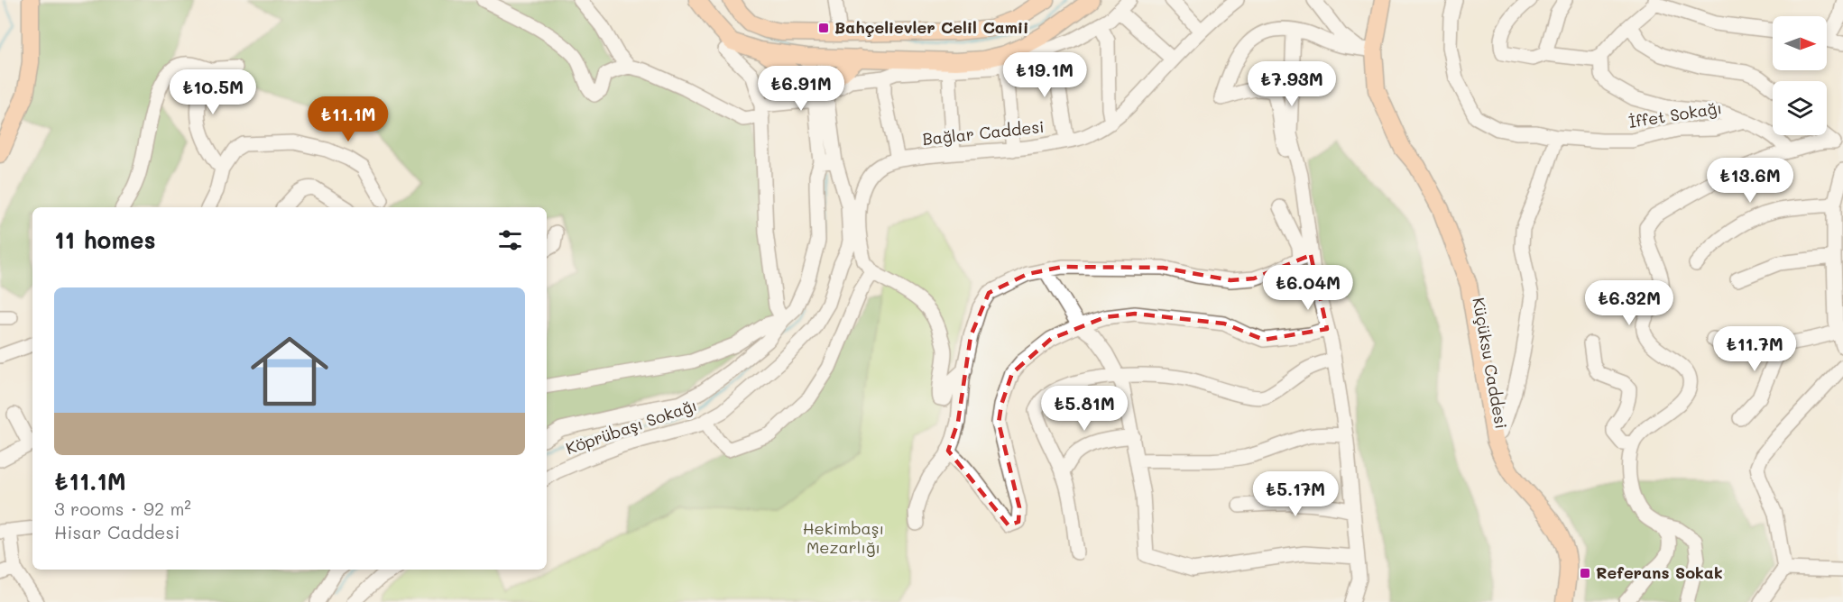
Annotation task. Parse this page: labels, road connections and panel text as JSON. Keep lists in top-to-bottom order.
{
  "streets": {
    "main road": ["Küçüksu Caddesi"],
    "street": ["İffet Sokağı", "Bağlar Caddesi", "Köprübaşı Sokağı"]
  },
  "parks": ["Hekimbaşı Mezarlığı"],
  "places": {
    "transit": ["Bahçelievler Celil Camii", "Referans Sokak"]
  },
  "north": "right",
  "page": {
    "price": [
      "₺19.1M",
      "₺7.93M",
      "₺6.91M",
      "₺10.5M",
      "₺11.1M",
      "₺13.6M",
      "₺6.04M",
      "₺6.32M",
      "₺11.7M",
      "₺5.81M",
      "₺5.17M"
    ],
    "heading": "11 homes",
    "list": [
      {
        "name": "₺11.1M",
        "note": "3 rooms · 92 m² · Hisar Caddesi"
      }
    ]
  }
}
